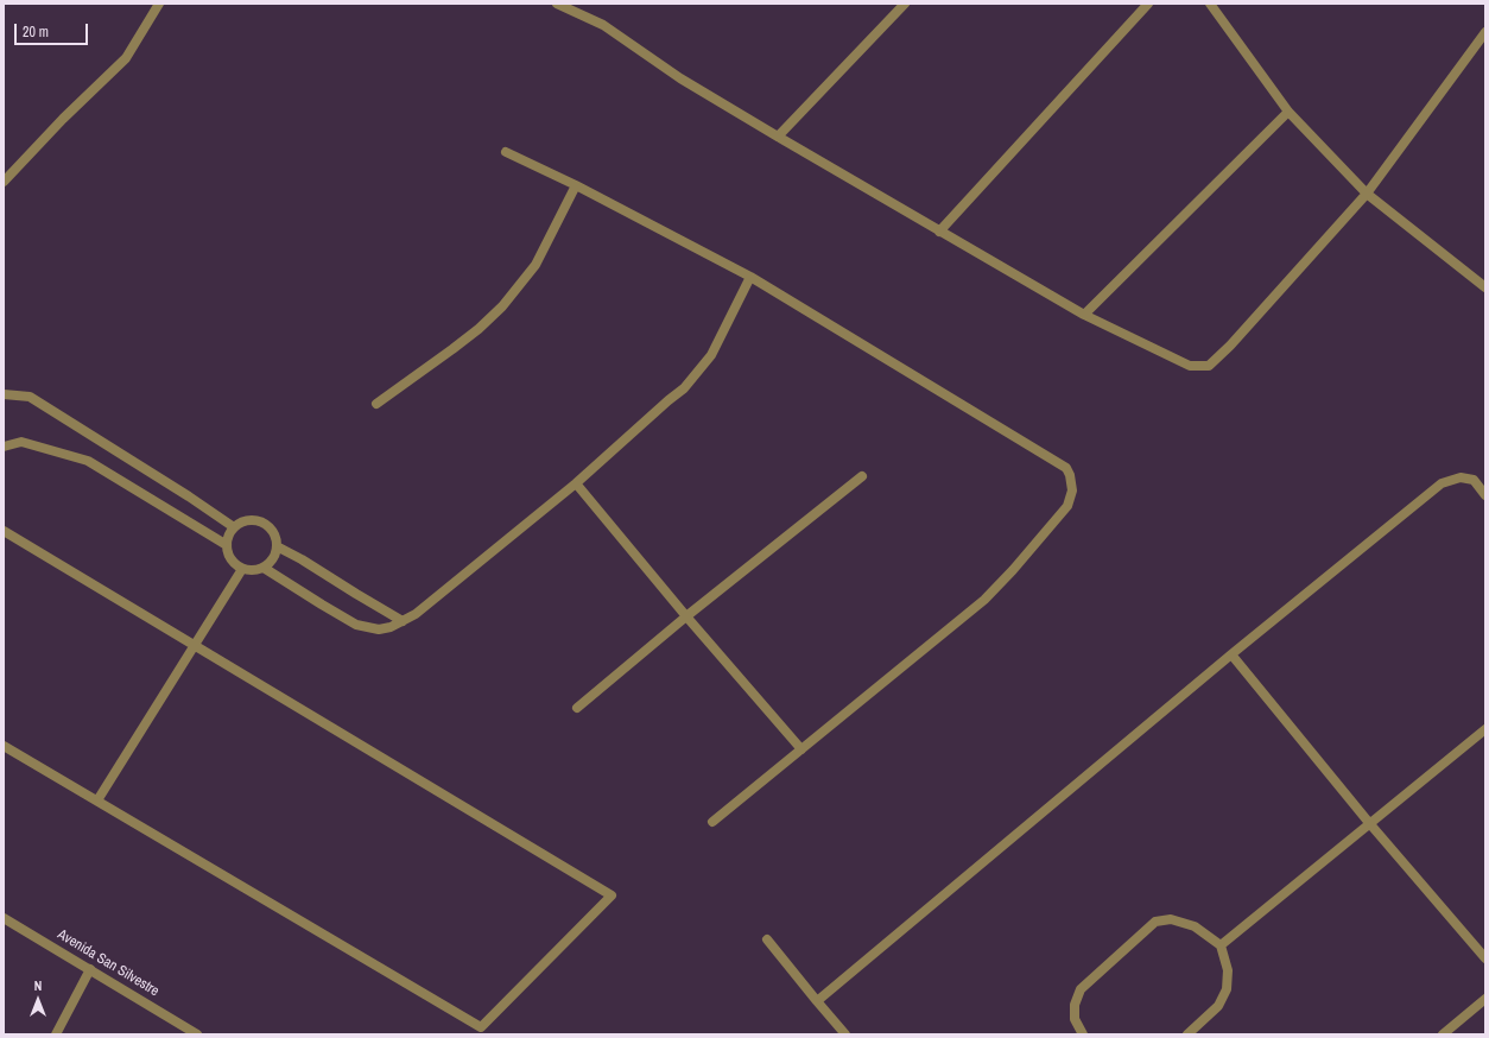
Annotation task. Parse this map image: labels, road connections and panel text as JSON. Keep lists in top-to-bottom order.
{
  "streets": {
    "street": ["Avenida San Silvestre"]
  },
  "scale_bar": "20 m",
  "north": "top"
}
